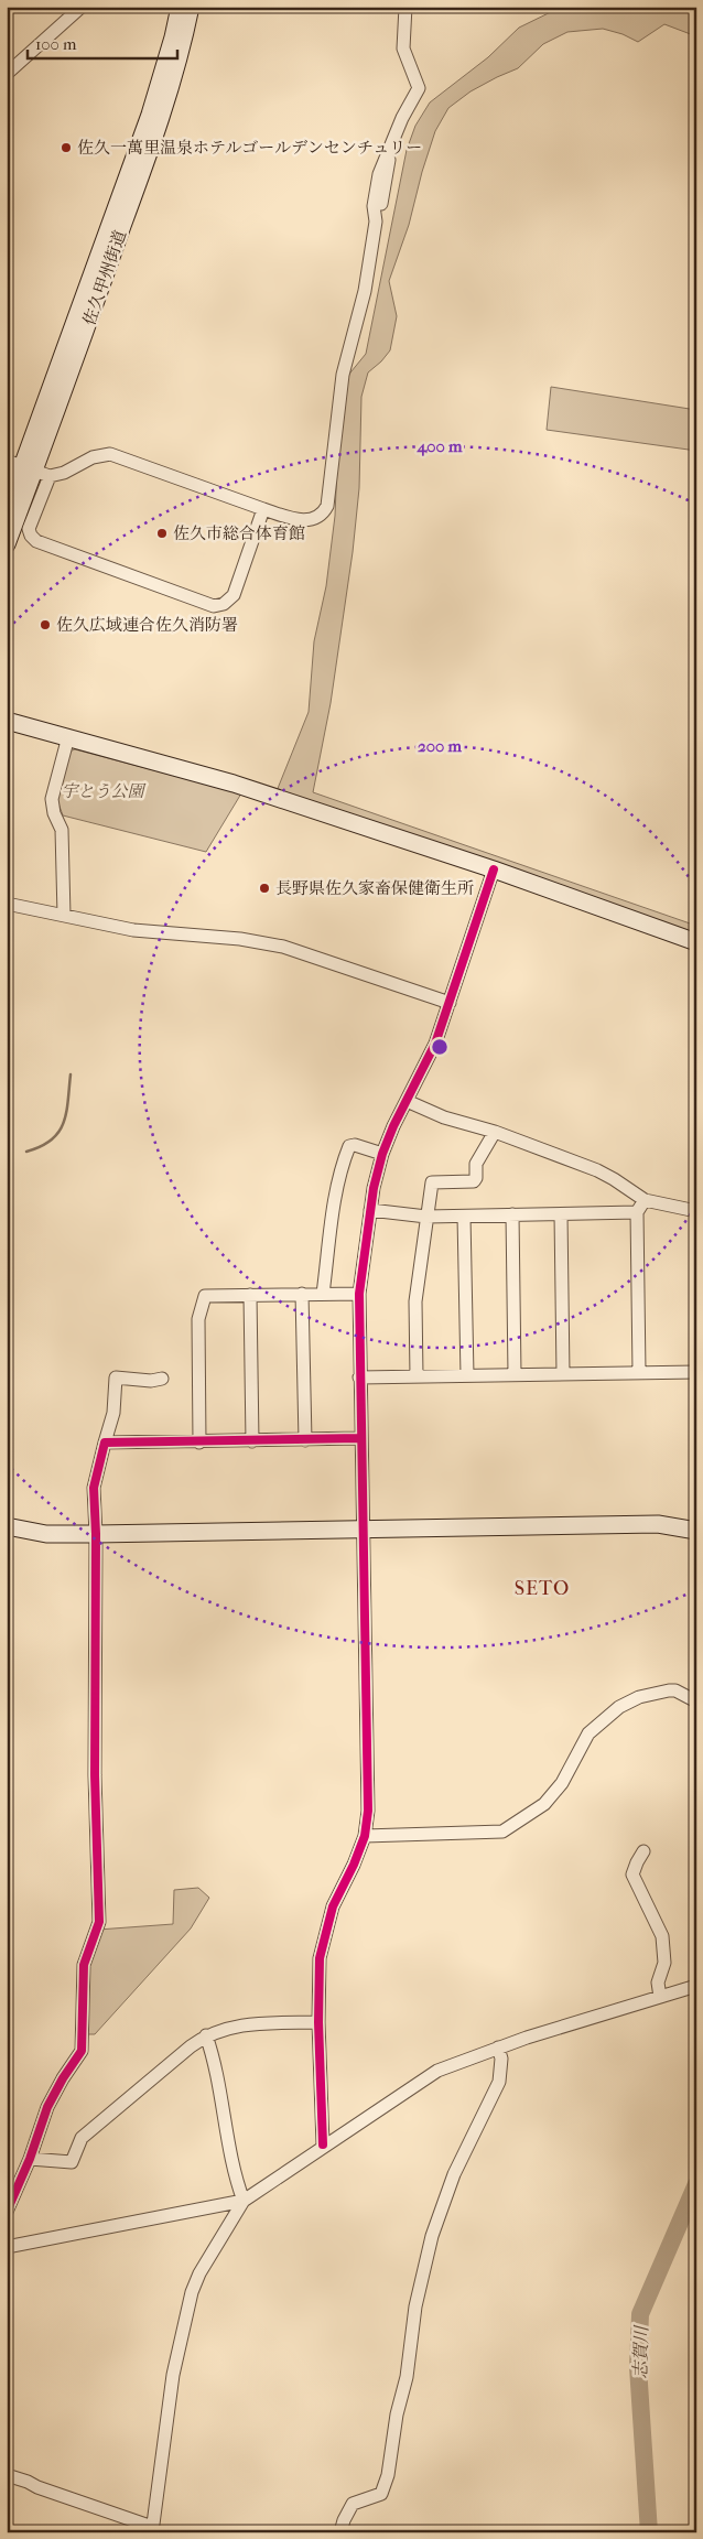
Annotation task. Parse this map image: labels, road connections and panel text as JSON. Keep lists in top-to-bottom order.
{
  "streets": {
    "street": ["佐久甲州街道"]
  },
  "districts": ["SETO"],
  "water": ["志賀川"],
  "parks": ["宇とう公園"],
  "places": [
    "佐久一萬里温泉ホテルゴールデンセンチュリー",
    "佐久市総合体育館",
    "佐久広域連合佐久消防署",
    "長野県佐久家畜保健衛生所"
  ],
  "scale_bar": "100 m",
  "rings": ["400 m", "200 m"]
}
